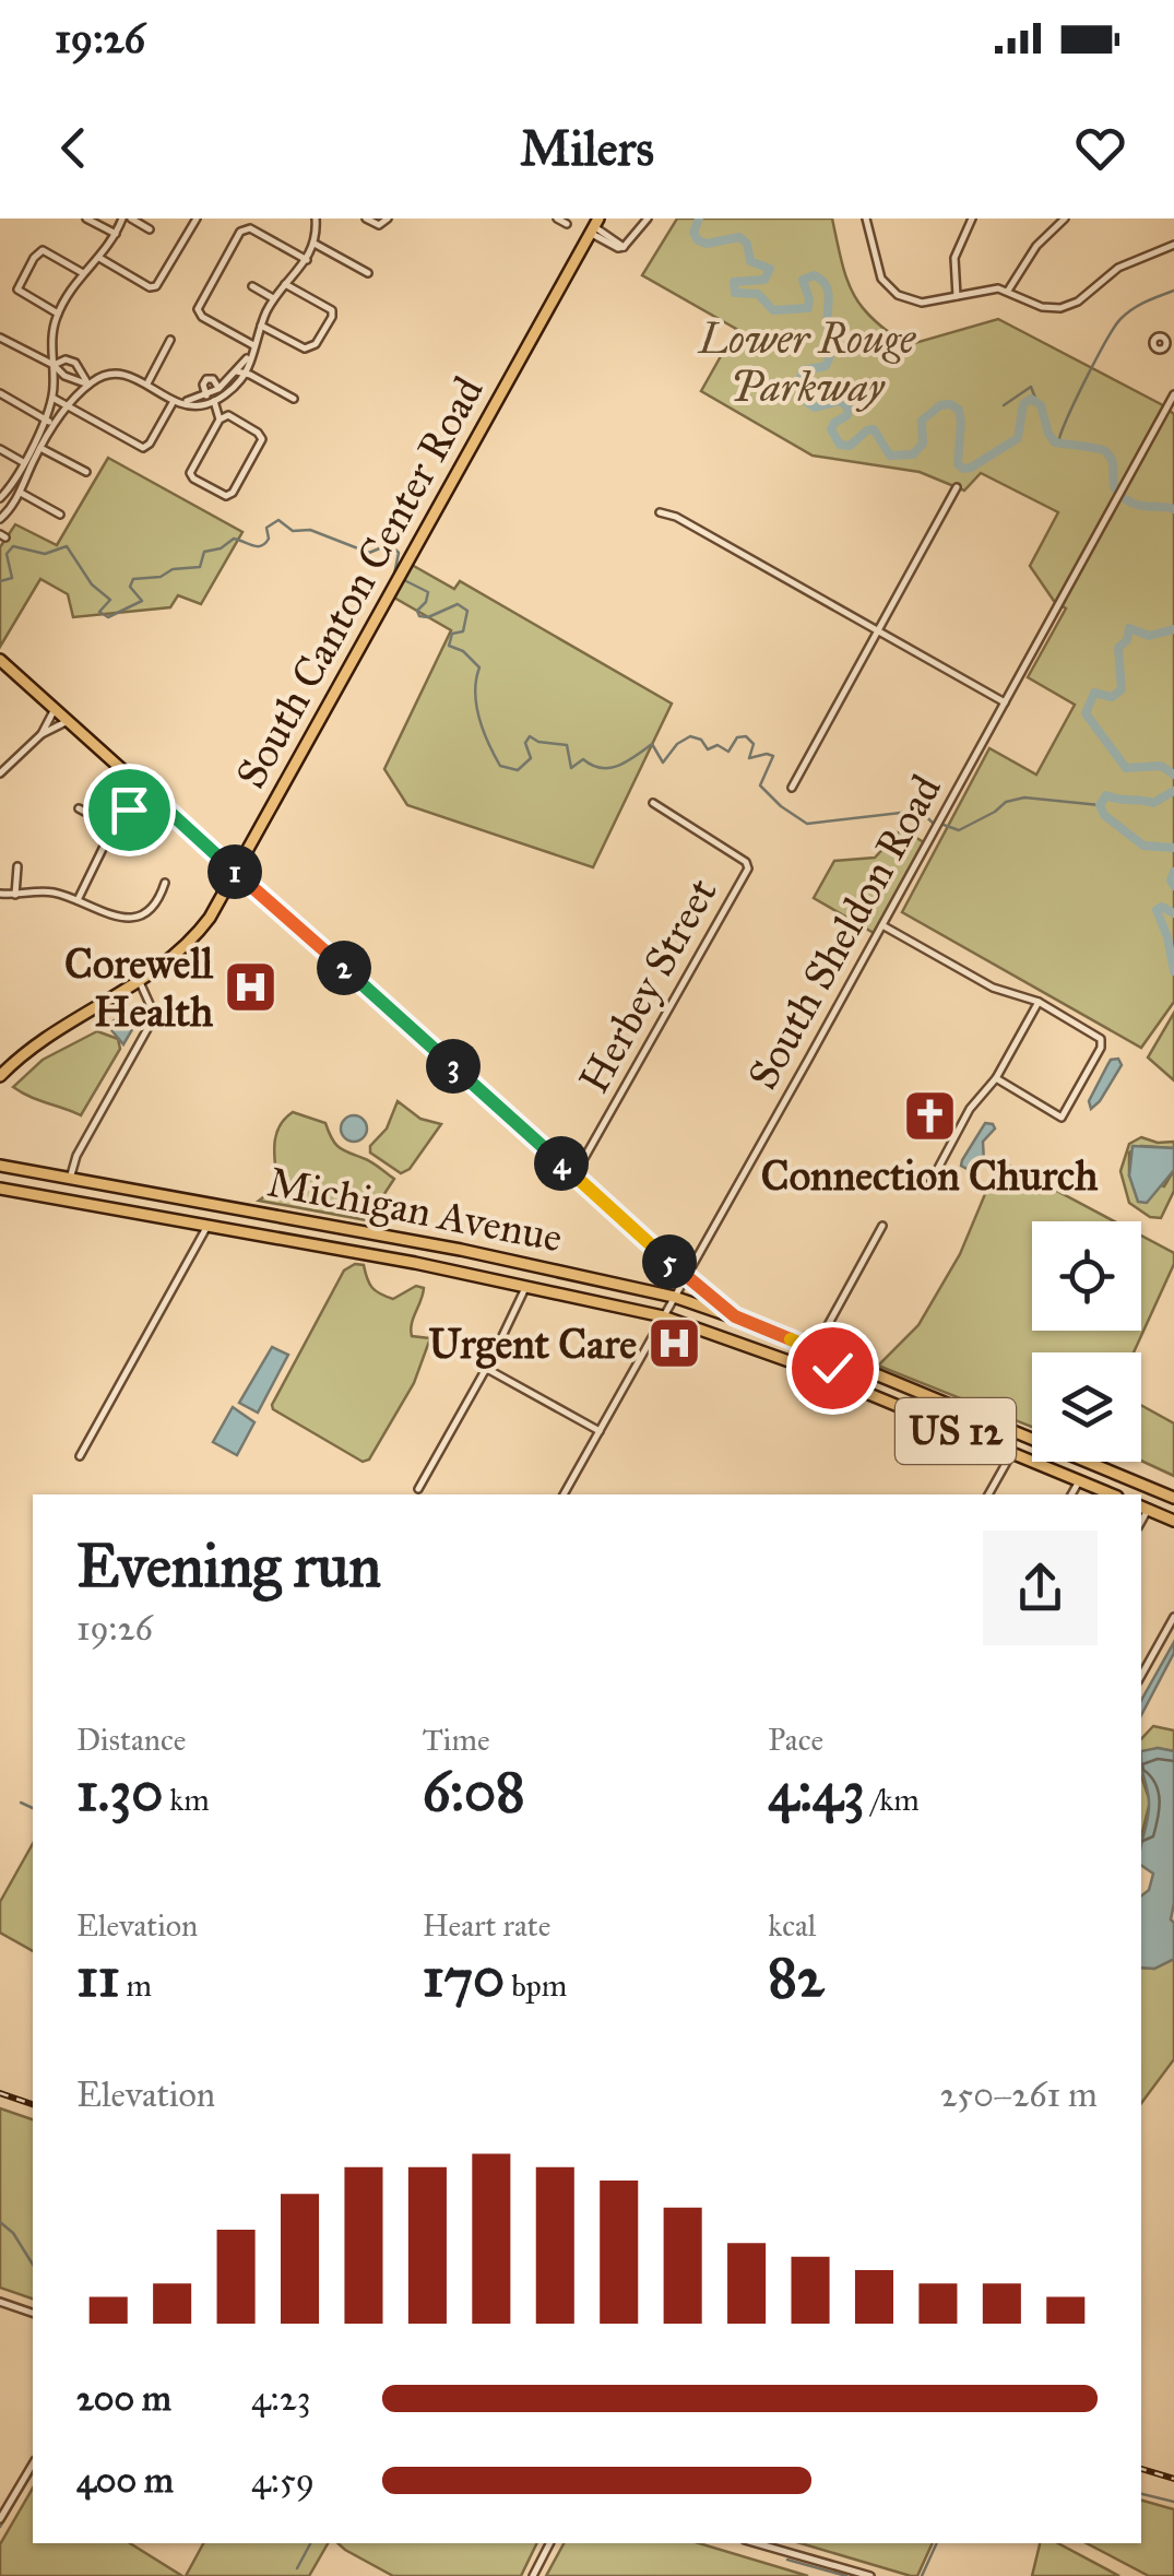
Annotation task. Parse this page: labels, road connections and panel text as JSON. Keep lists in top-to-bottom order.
{
  "streets": {
    "main road": ["South Canton Center Road", "Michigan Avenue", "US 12"],
    "street": ["South Sheldon Road", "Herbey Street"]
  },
  "crossings": [
    ["South Sheldon Road", "Michigan Avenue"]
  ],
  "parks": ["Lower Rouge Parkway"],
  "places": {
    "hospital": ["Corewell Health", "Urgent Care"],
    "church": ["Connection Church"]
  },
  "page": {
    "status": "19:26",
    "header": "Milers",
    "pins": [
      "1",
      "2",
      "3",
      "4",
      "5"
    ],
    "heading": ["Evening run", "19:26"],
    "stats": [
      ["Distance", "1.30 km"],
      ["Time", "6:08"],
      ["Pace", "4:43 /km"],
      ["Elevation", "11 m"],
      ["Heart rate", "170 bpm"],
      ["kcal", "82"]
    ],
    "chart": ["Elevation", "250–261 m"],
    "list": [
      {
        "name": "200 m",
        "note": "4:23"
      },
      {
        "name": "400 m",
        "note": "4:59"
      }
    ]
  }
}
